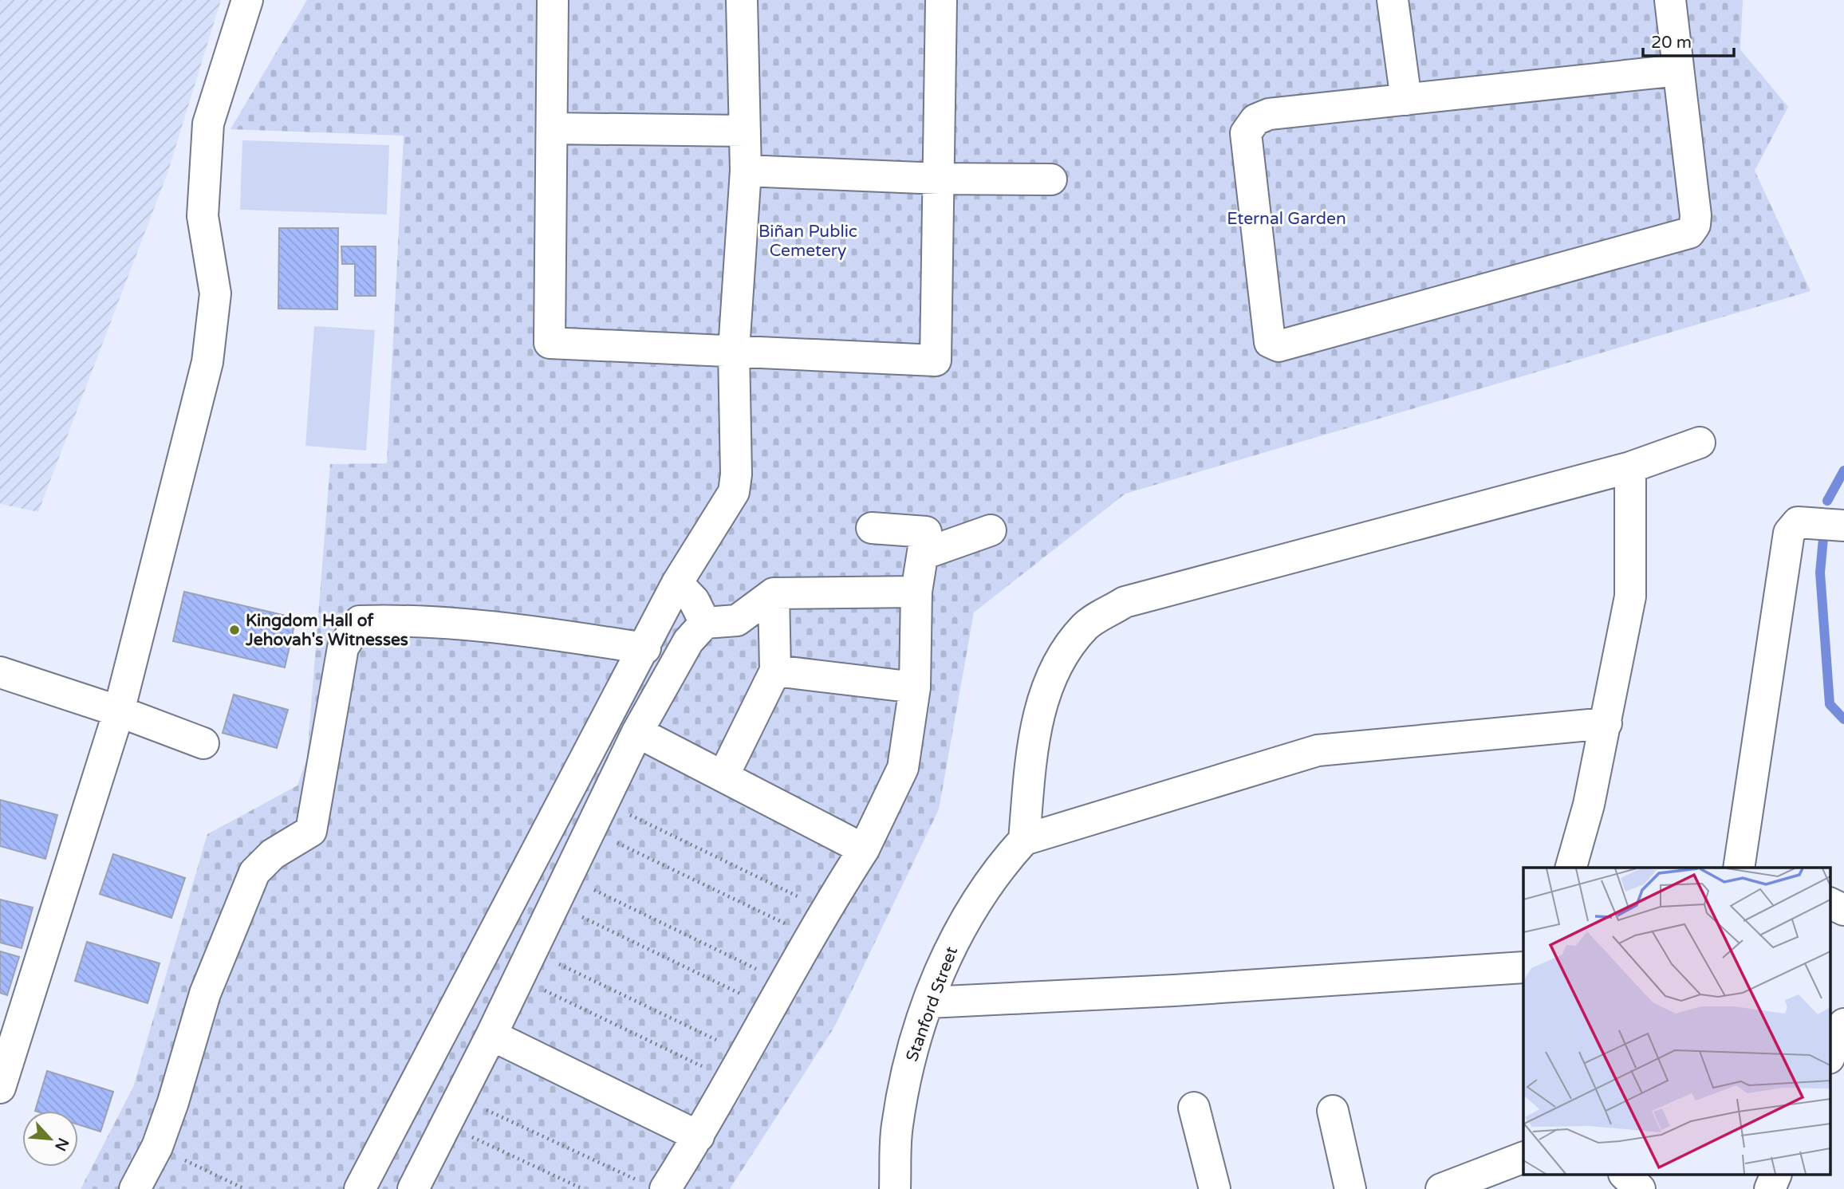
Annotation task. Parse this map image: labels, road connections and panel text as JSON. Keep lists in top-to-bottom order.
{
  "streets": {
    "street": ["Stanford Street"]
  },
  "parks": ["Eternal Garden", "Biñan Public Cemetery"],
  "places": ["Kingdom Hall of Jehovah's Witnesses"],
  "scale_bar": "20 m",
  "north": "bottom right"
}
